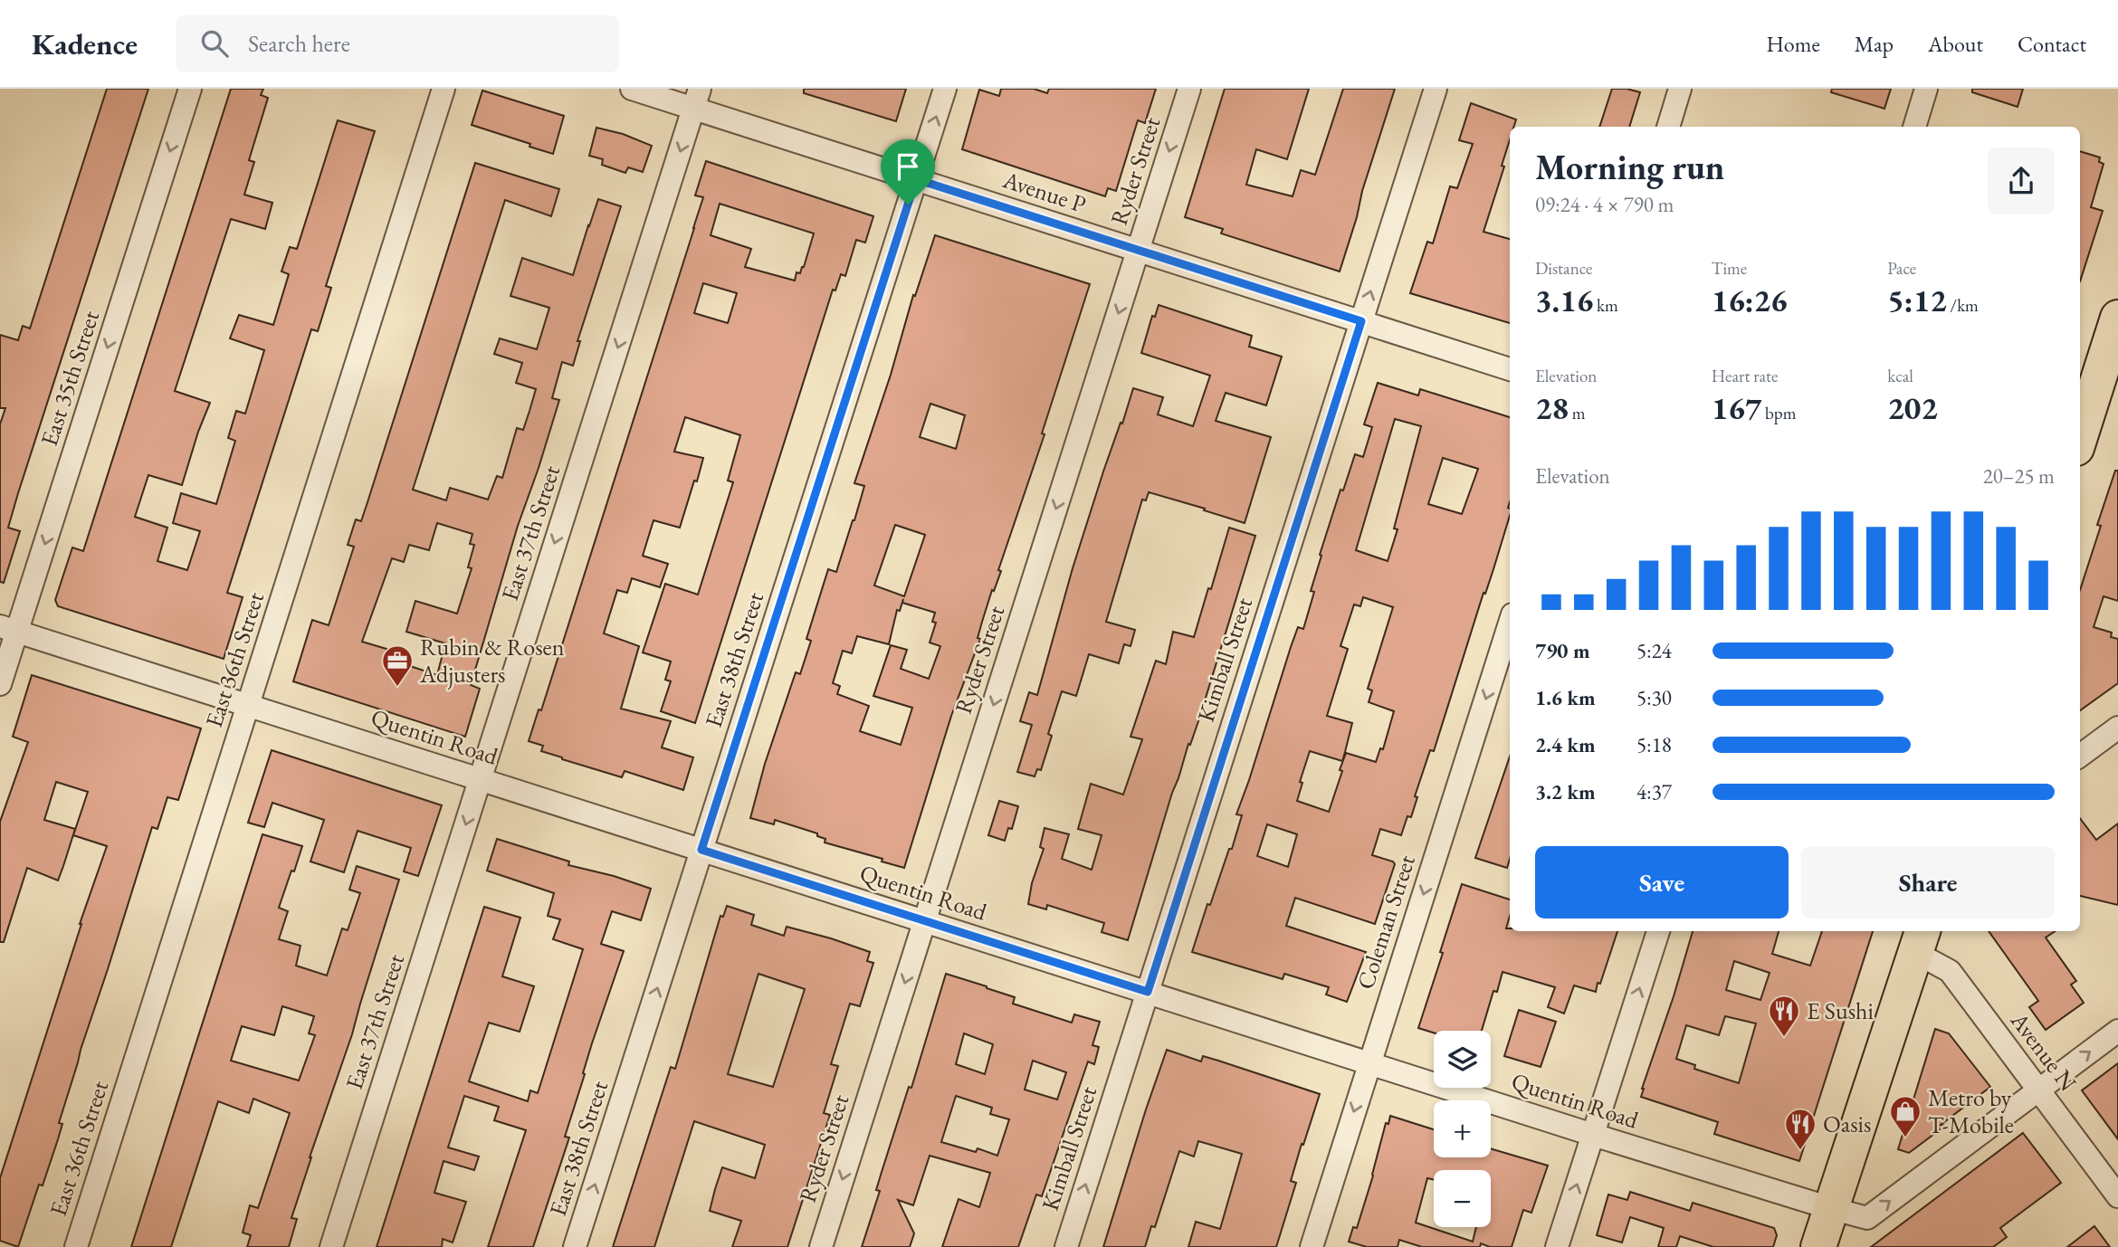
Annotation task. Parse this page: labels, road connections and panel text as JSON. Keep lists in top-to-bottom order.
{
  "streets": {
    "street": [
      "Ryder Street",
      "Avenue P",
      "East 35th Street",
      "East 37th Street",
      "East 36th Street",
      "East 38th Street",
      "Kimball Street",
      "Quentin Road",
      "Coleman Street",
      "Avenue N"
    ]
  },
  "crossings": [
    ["Ryder Street", "Avenue P"],
    ["Ryder Street", "Quentin Road"],
    ["Avenue P", "East 37th Street"],
    ["Avenue P", "East 38th Street"],
    ["Avenue P", "Kimball Street"],
    ["East 35th Street", "Quentin Road"],
    ["East 37th Street", "Quentin Road"],
    ["East 36th Street", "Quentin Road"],
    ["East 38th Street", "Quentin Road"],
    ["Kimball Street", "Quentin Road"],
    ["Quentin Road", "Coleman Street"],
    ["Quentin Road", "Avenue N"]
  ],
  "one_way": [
    "Ryder Street",
    "East 35th Street",
    "East 37th Street",
    "East 38th Street",
    "Kimball Street",
    "Coleman Street"
  ],
  "places": {
    "office": ["Rubin & Rosen Adjusters"],
    "restaurant": ["E Sushi", "Oasis"],
    "shop": ["Metro by T-Mobile"]
  },
  "page": {
    "header": "Kadence",
    "search": "Search here",
    "nav": [
      "Home",
      "Map",
      "About",
      "Contact"
    ],
    "heading": ["Morning run", "09:24 · 4 × 790 m"],
    "stats": [
      ["Distance", "3.16 km"],
      ["Time", "16:26"],
      ["Pace", "5:12 /km"],
      ["Elevation", "28 m"],
      ["Heart rate", "167 bpm"],
      ["kcal", "202"]
    ],
    "chart": ["Elevation", "20–25 m"],
    "list": [
      {
        "name": "790 m",
        "note": "5:24"
      },
      {
        "name": "1.6 km",
        "note": "5:30"
      },
      {
        "name": "2.4 km",
        "note": "5:18"
      },
      {
        "name": "3.2 km",
        "note": "4:37"
      }
    ],
    "buttons": ["Save", "Share"],
    "map_buttons": ["+", "−"]
  }
}
